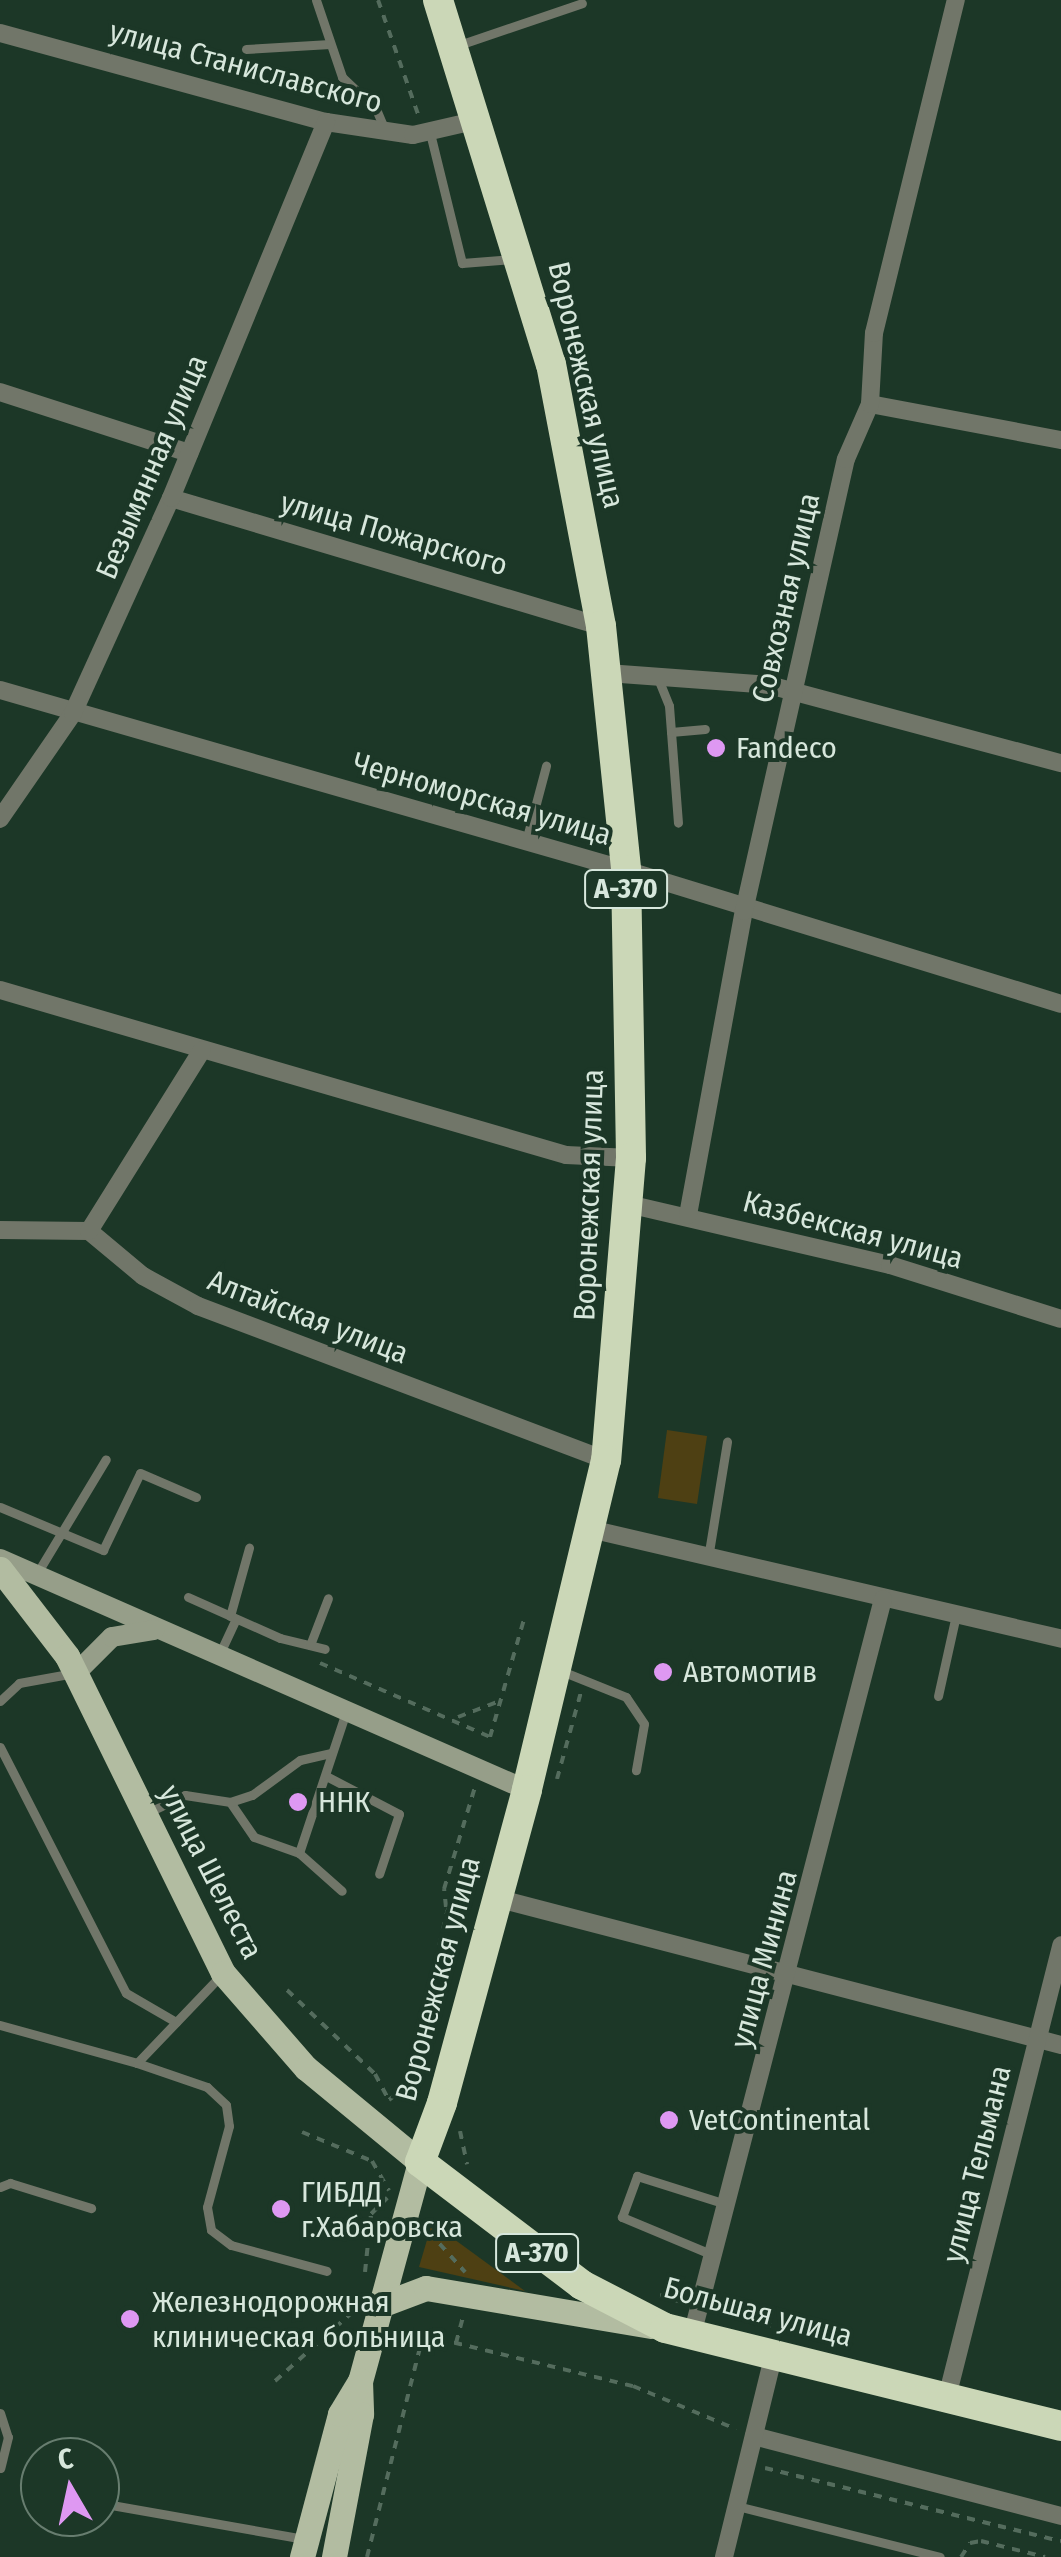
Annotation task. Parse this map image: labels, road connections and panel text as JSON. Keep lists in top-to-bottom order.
{
  "streets": {
    "highway": ["Воронежская улица", "А-370", "Большая улица"],
    "main road": ["улица Шелеста"],
    "street": [
      "улица Станиславского",
      "Безымянная улица",
      "улица Пожарского",
      "Совхозная улица",
      "Черноморская улица",
      "Казбекская улица",
      "Алтайская улица",
      "улица Минина",
      "улица Тельмана"
    ]
  },
  "crossings": [
    ["улица Станиславского", "Воронежская улица"],
    ["улица Станиславского", "Безымянная улица"],
    ["Воронежская улица", "улица Пожарского"],
    ["Воронежская улица", "Черноморская улица"],
    ["Воронежская улица", "Казбекская улица"],
    ["Воронежская улица", "Алтайская улица"],
    ["Воронежская улица", "улица Шелеста"],
    ["Воронежская улица", "Большая улица"],
    ["Безымянная улица", "улица Пожарского"],
    ["Безымянная улица", "Черноморская улица"],
    ["Совхозная улица", "Черноморская улица"],
    ["Совхозная улица", "Казбекская улица"],
    ["улица Шелеста", "Большая улица"],
    ["улица Минина", "Большая улица"],
    ["улица Тельмана", "Большая улица"]
  ],
  "places": [
    "Fandeco",
    "Автомотив",
    "ННК",
    "VetContinental",
    "ГИБДД г.Хабаровска",
    "Железнодорожная клиническая больница"
  ],
  "north": "top"
}
